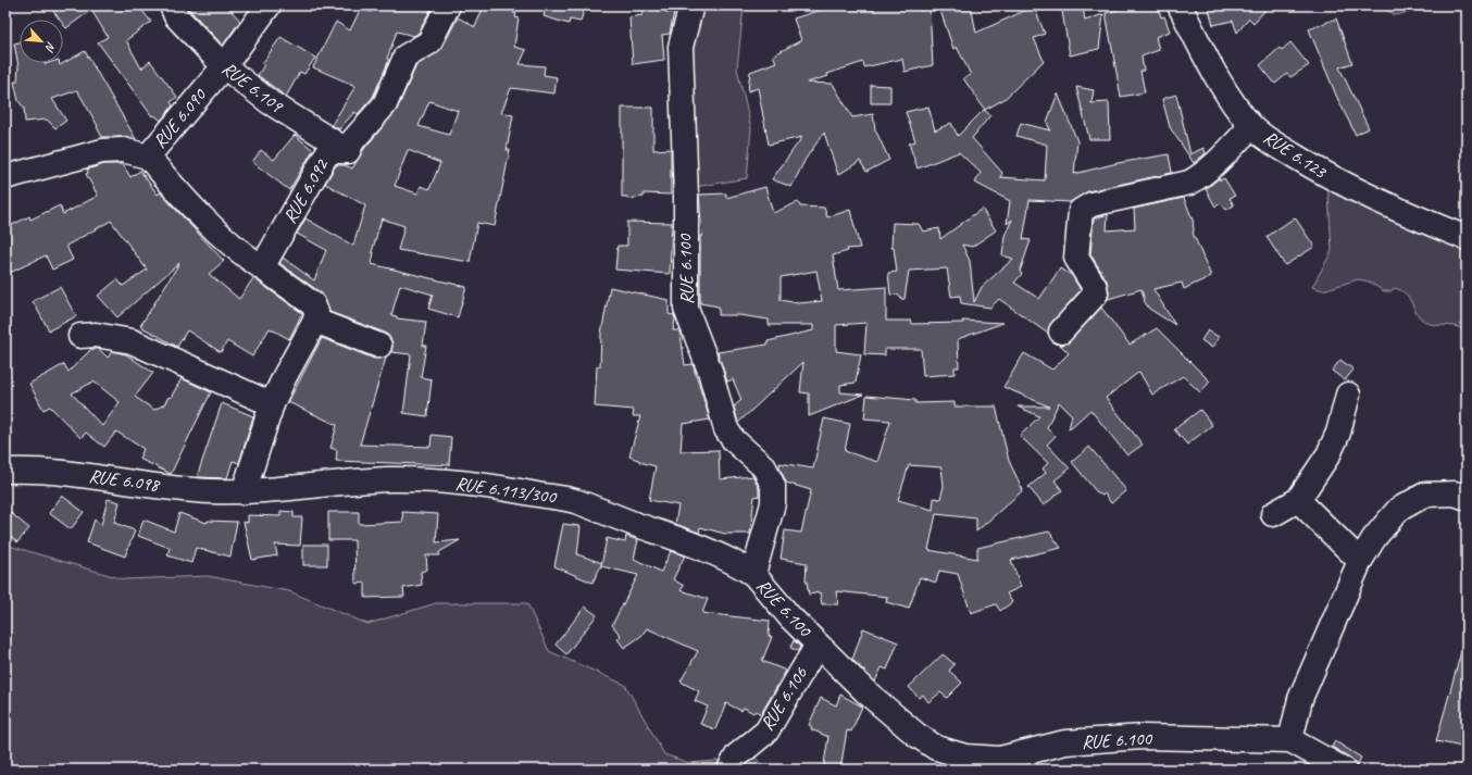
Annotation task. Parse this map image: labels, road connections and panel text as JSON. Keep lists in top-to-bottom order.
{
  "streets": {
    "street": [
      "RUE 6.109",
      "RUE 6.090",
      "RUE 6.123",
      "RUE 6.092",
      "RUE 6.100",
      "RUE 6.098",
      "RUE 6.113/300",
      "RUE 6.106"
    ]
  },
  "crossings": [
    ["RUE 6.109", "RUE 6.090"],
    ["RUE 6.109", "RUE 6.092"],
    ["RUE 6.100", "RUE 6.113/300"],
    ["RUE 6.100", "RUE 6.106"],
    ["RUE 6.098", "RUE 6.113/300"]
  ],
  "north": "bottom right"
}
